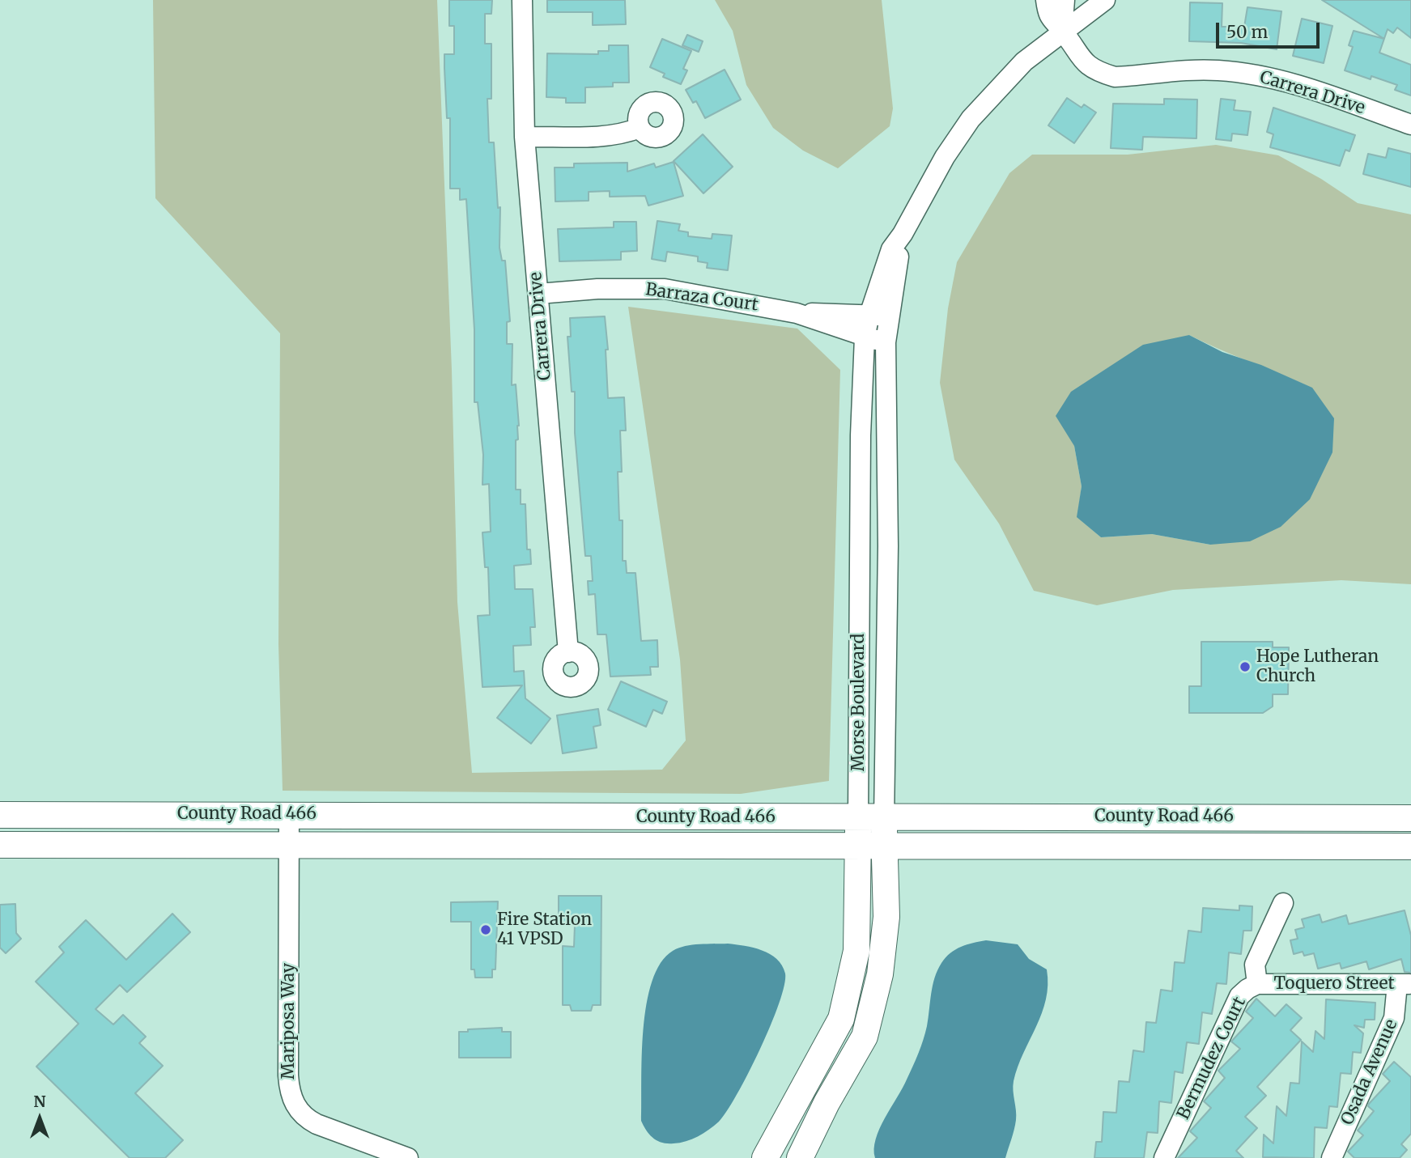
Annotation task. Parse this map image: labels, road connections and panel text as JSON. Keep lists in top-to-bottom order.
{
  "streets": {
    "main road": ["Morse Boulevard", "County Road 466"],
    "street": [
      "Carrera Drive",
      "Barraza Court",
      "Toquero Street",
      "Mariposa Way",
      "Bermudez Court",
      "Osada Avenue"
    ]
  },
  "crossings": [
    ["Carrera Drive", "Barraza Court"],
    ["Carrera Drive", "Morse Boulevard"],
    ["Barraza Court", "Morse Boulevard"],
    ["Morse Boulevard", "County Road 466"],
    ["County Road 466", "Mariposa Way"],
    ["Toquero Street", "Bermudez Court"],
    ["Toquero Street", "Osada Avenue"]
  ],
  "places": ["Hope Lutheran Church", "Fire Station 41 VPSD"],
  "scale_bar": "50 m",
  "north": "top"
}
